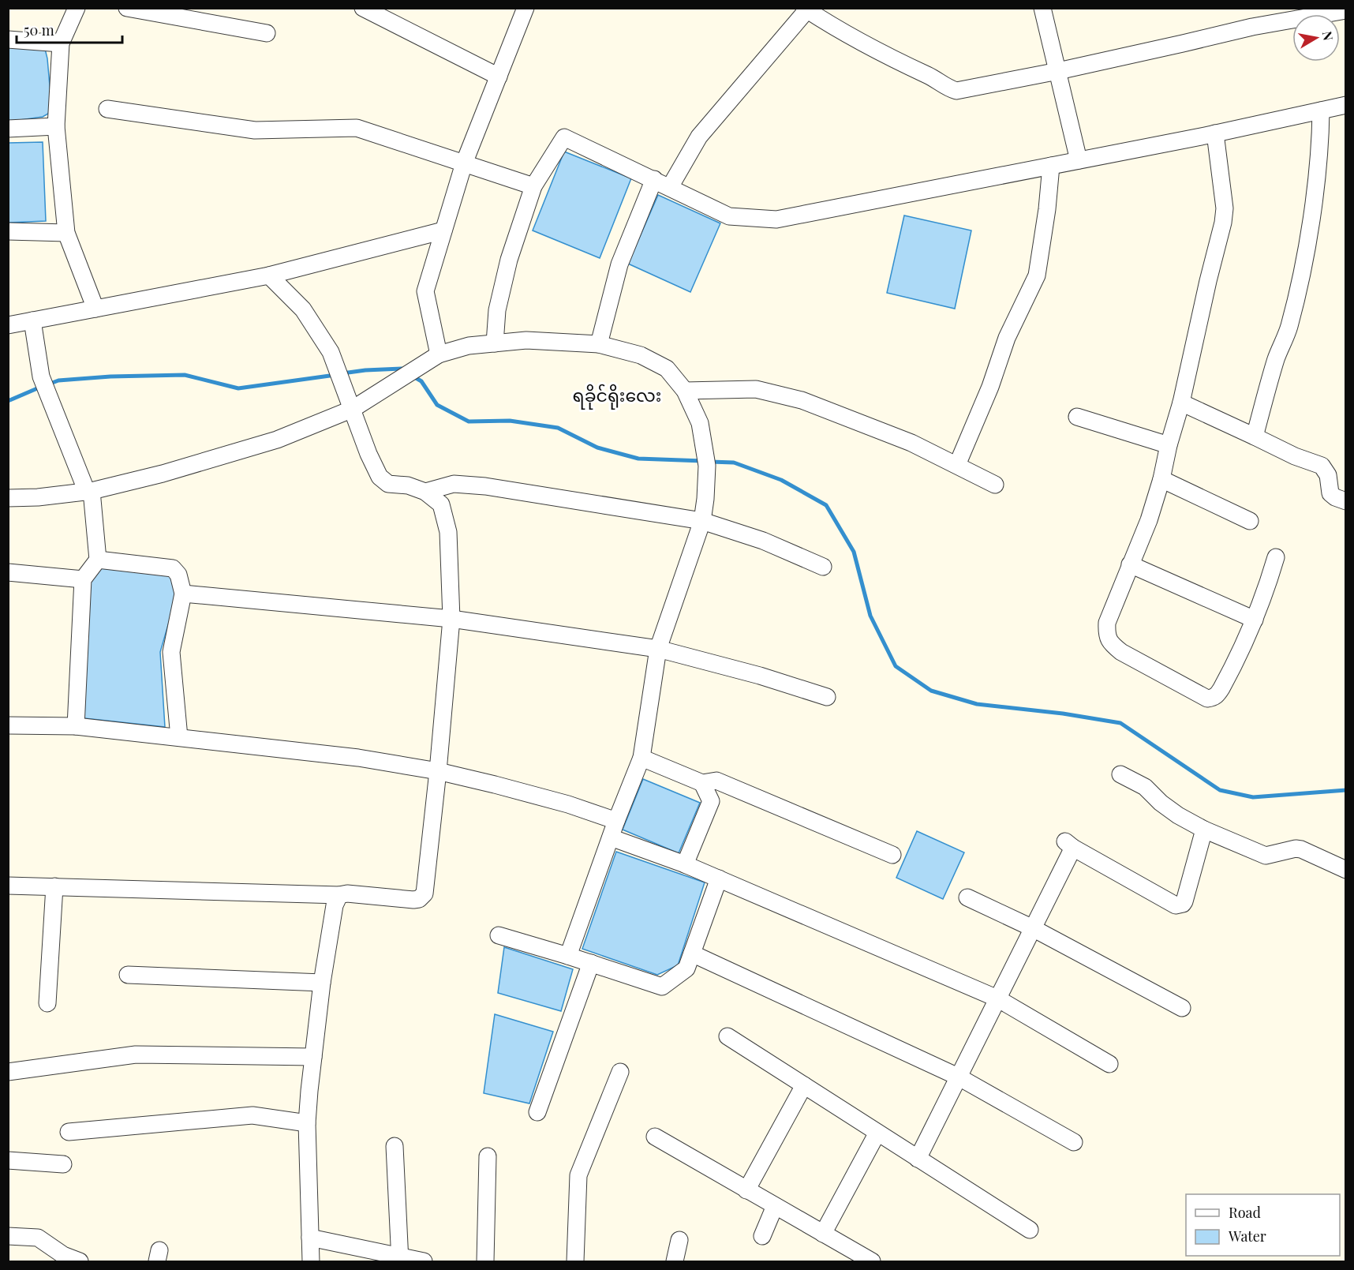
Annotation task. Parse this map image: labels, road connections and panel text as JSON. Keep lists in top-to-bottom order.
{
  "districts": ["ရခိုင်ရိုးလေး"],
  "legend": ["Road", "Water"],
  "scale_bar": "50 m",
  "north": "right"
}
